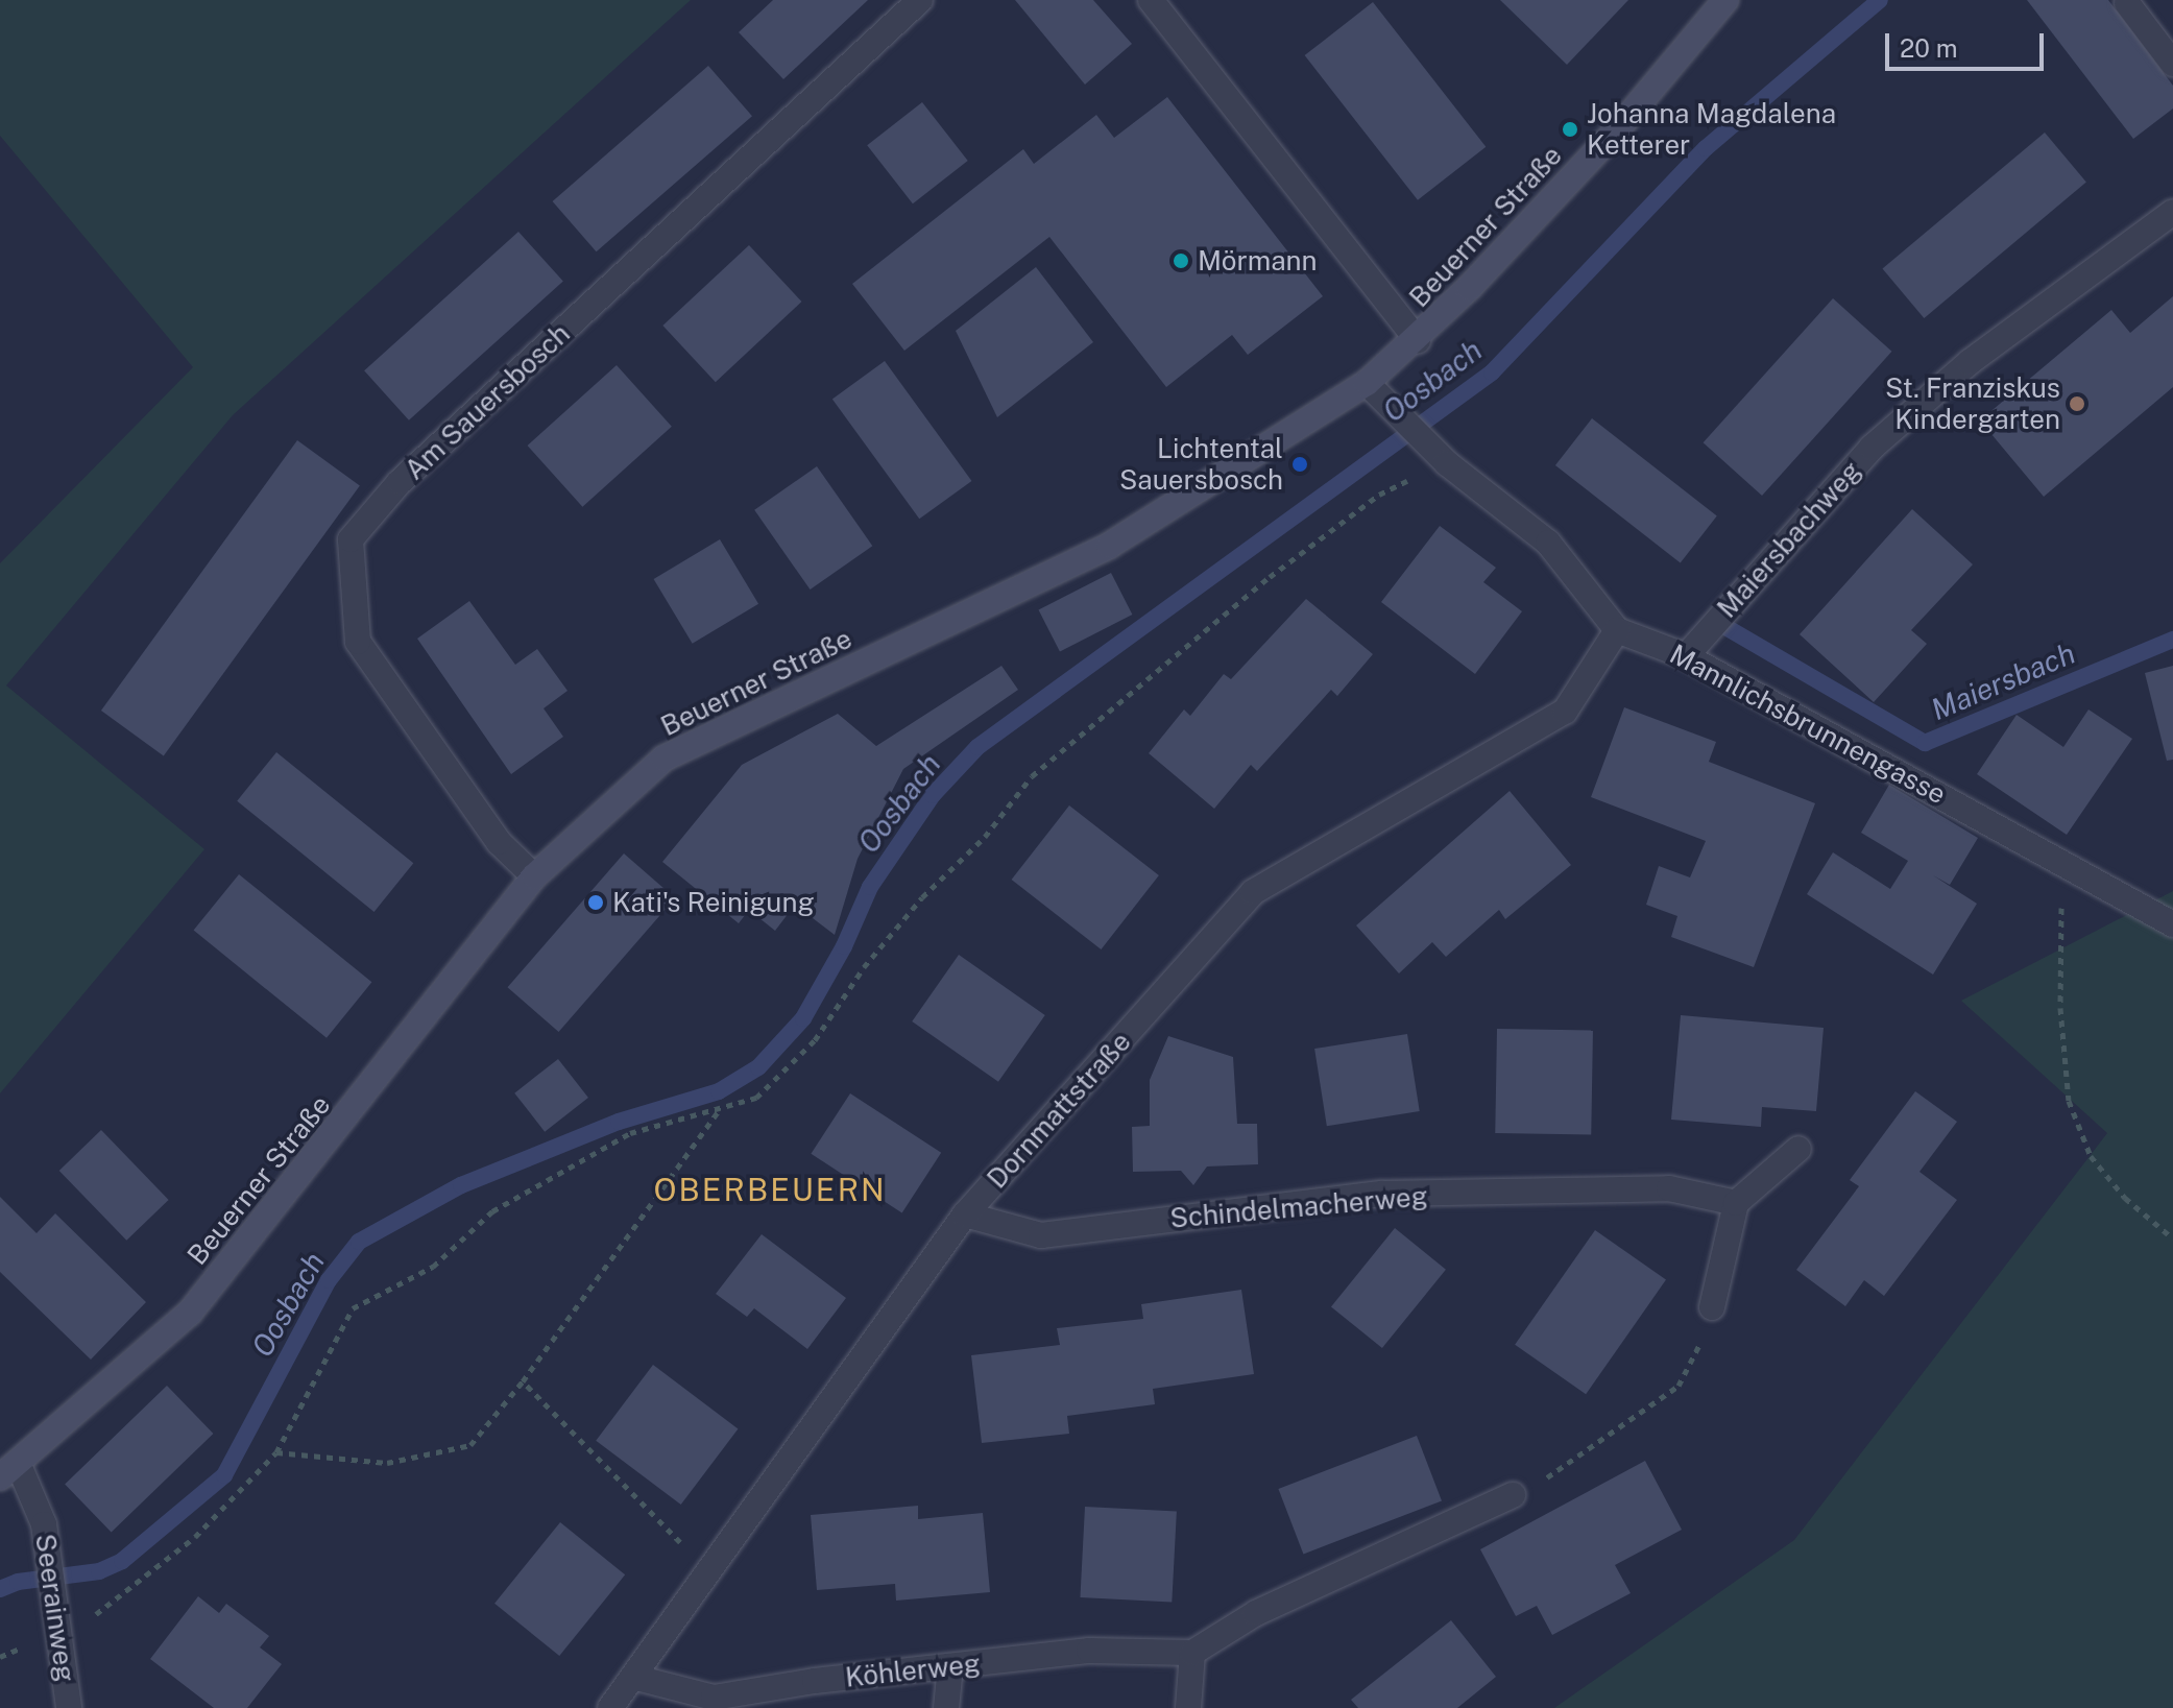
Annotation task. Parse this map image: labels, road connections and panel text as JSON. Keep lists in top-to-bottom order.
{
  "streets": {
    "main road": ["Beuerner Straße"],
    "street": [
      "Am Sauersbosch",
      "Maiersbachweg",
      "Mannlichsbrunnengasse",
      "Dornmattstraße",
      "Schindelmacherweg",
      "Seerainweg",
      "Köhlerweg"
    ]
  },
  "crossings": [
    ["Beuerner Straße", "Am Sauersbosch"],
    ["Beuerner Straße", "Seerainweg"],
    ["Maiersbachweg", "Mannlichsbrunnengasse"],
    ["Mannlichsbrunnengasse", "Dornmattstraße"],
    ["Dornmattstraße", "Schindelmacherweg"],
    ["Dornmattstraße", "Köhlerweg"]
  ],
  "districts": ["OBERBEUERN"],
  "water": ["Oosbach", "Maiersbach"],
  "places": [
    "Johanna Magdalena Ketterer",
    "Mörmann",
    "St. Franziskus Kindergarten",
    "Lichtental Sauersbosch",
    "Kati's Reinigung"
  ],
  "scale_bar": "20 m"
}
